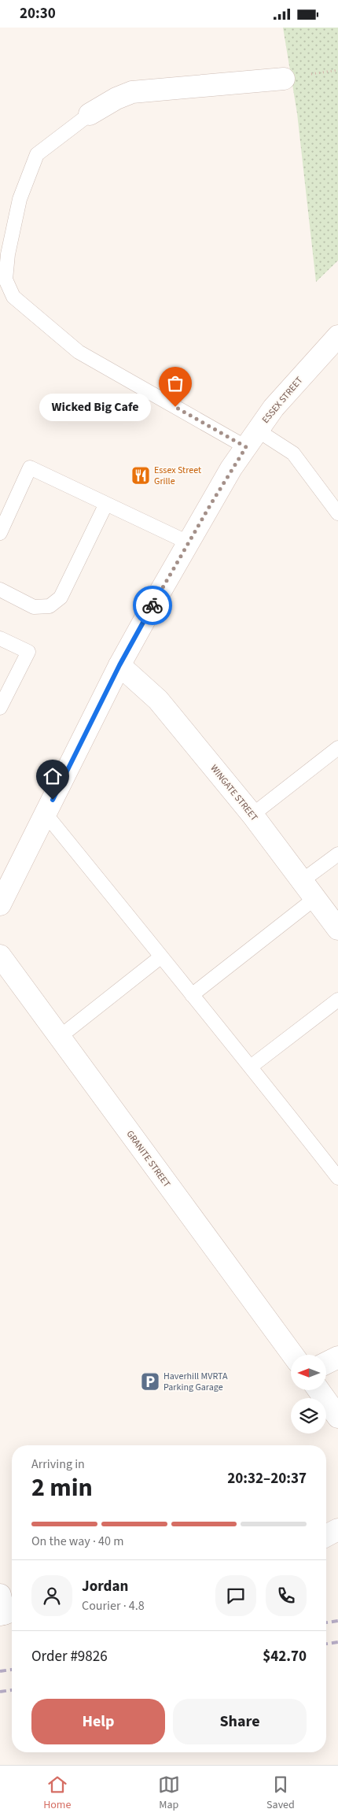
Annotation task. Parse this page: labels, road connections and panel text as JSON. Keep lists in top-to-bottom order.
{
  "streets": {
    "street": ["ESSEX STREET", "WINGATE STREET", "GRANITE STREET"]
  },
  "crossings": [
    ["ESSEX STREET", "WINGATE STREET"]
  ],
  "places": {
    "other": ["Wicked Big Cafe"],
    "restaurant": ["Essex Street Grille"],
    "parking": ["Haverhill MVRTA Parking Garage"]
  },
  "north": "left",
  "page": {
    "status": "20:30",
    "bubble": "Wicked Big Cafe",
    "heading": ["2 min", "Arriving in", "20:32–20:37"],
    "panel": [
      "Jordan",
      "Courier · 4.8",
      "Order #9826",
      "$42.70"
    ],
    "bar": "On the way · 40 m",
    "buttons": ["Help", "Share"],
    "tabs": ["Home", "Map", "Saved"]
  }
}
